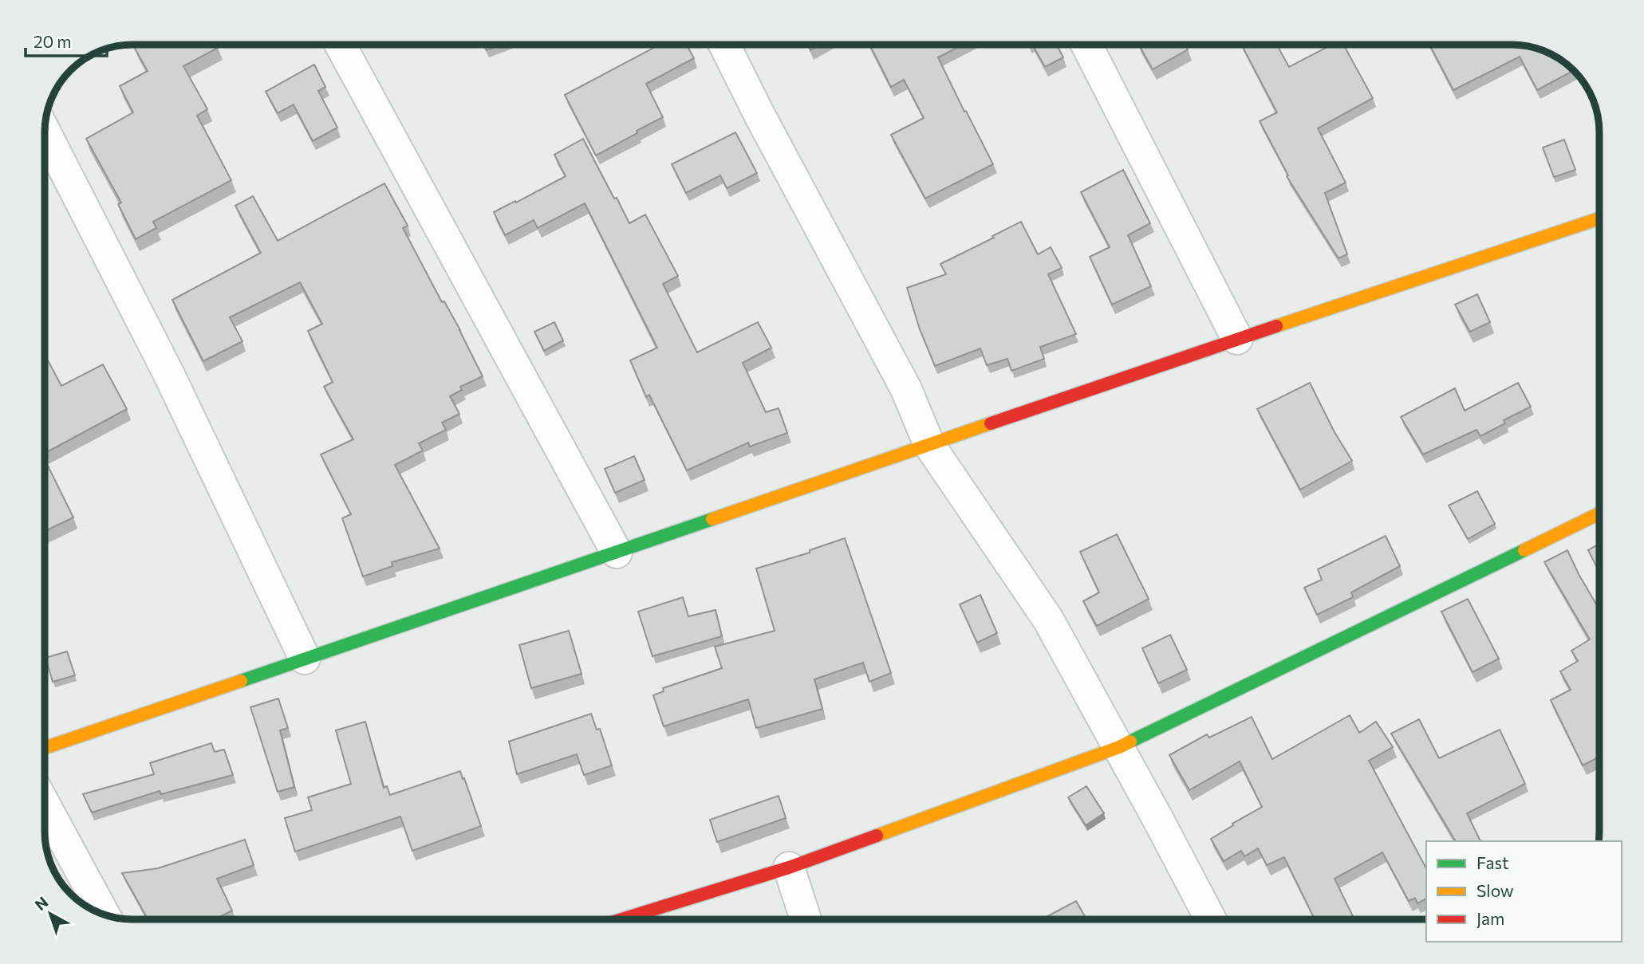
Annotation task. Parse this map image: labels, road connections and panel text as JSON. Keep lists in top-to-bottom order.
{
  "legend": ["Fast", "Slow", "Jam"],
  "scale_bar": "20 m",
  "north": "top left"
}
